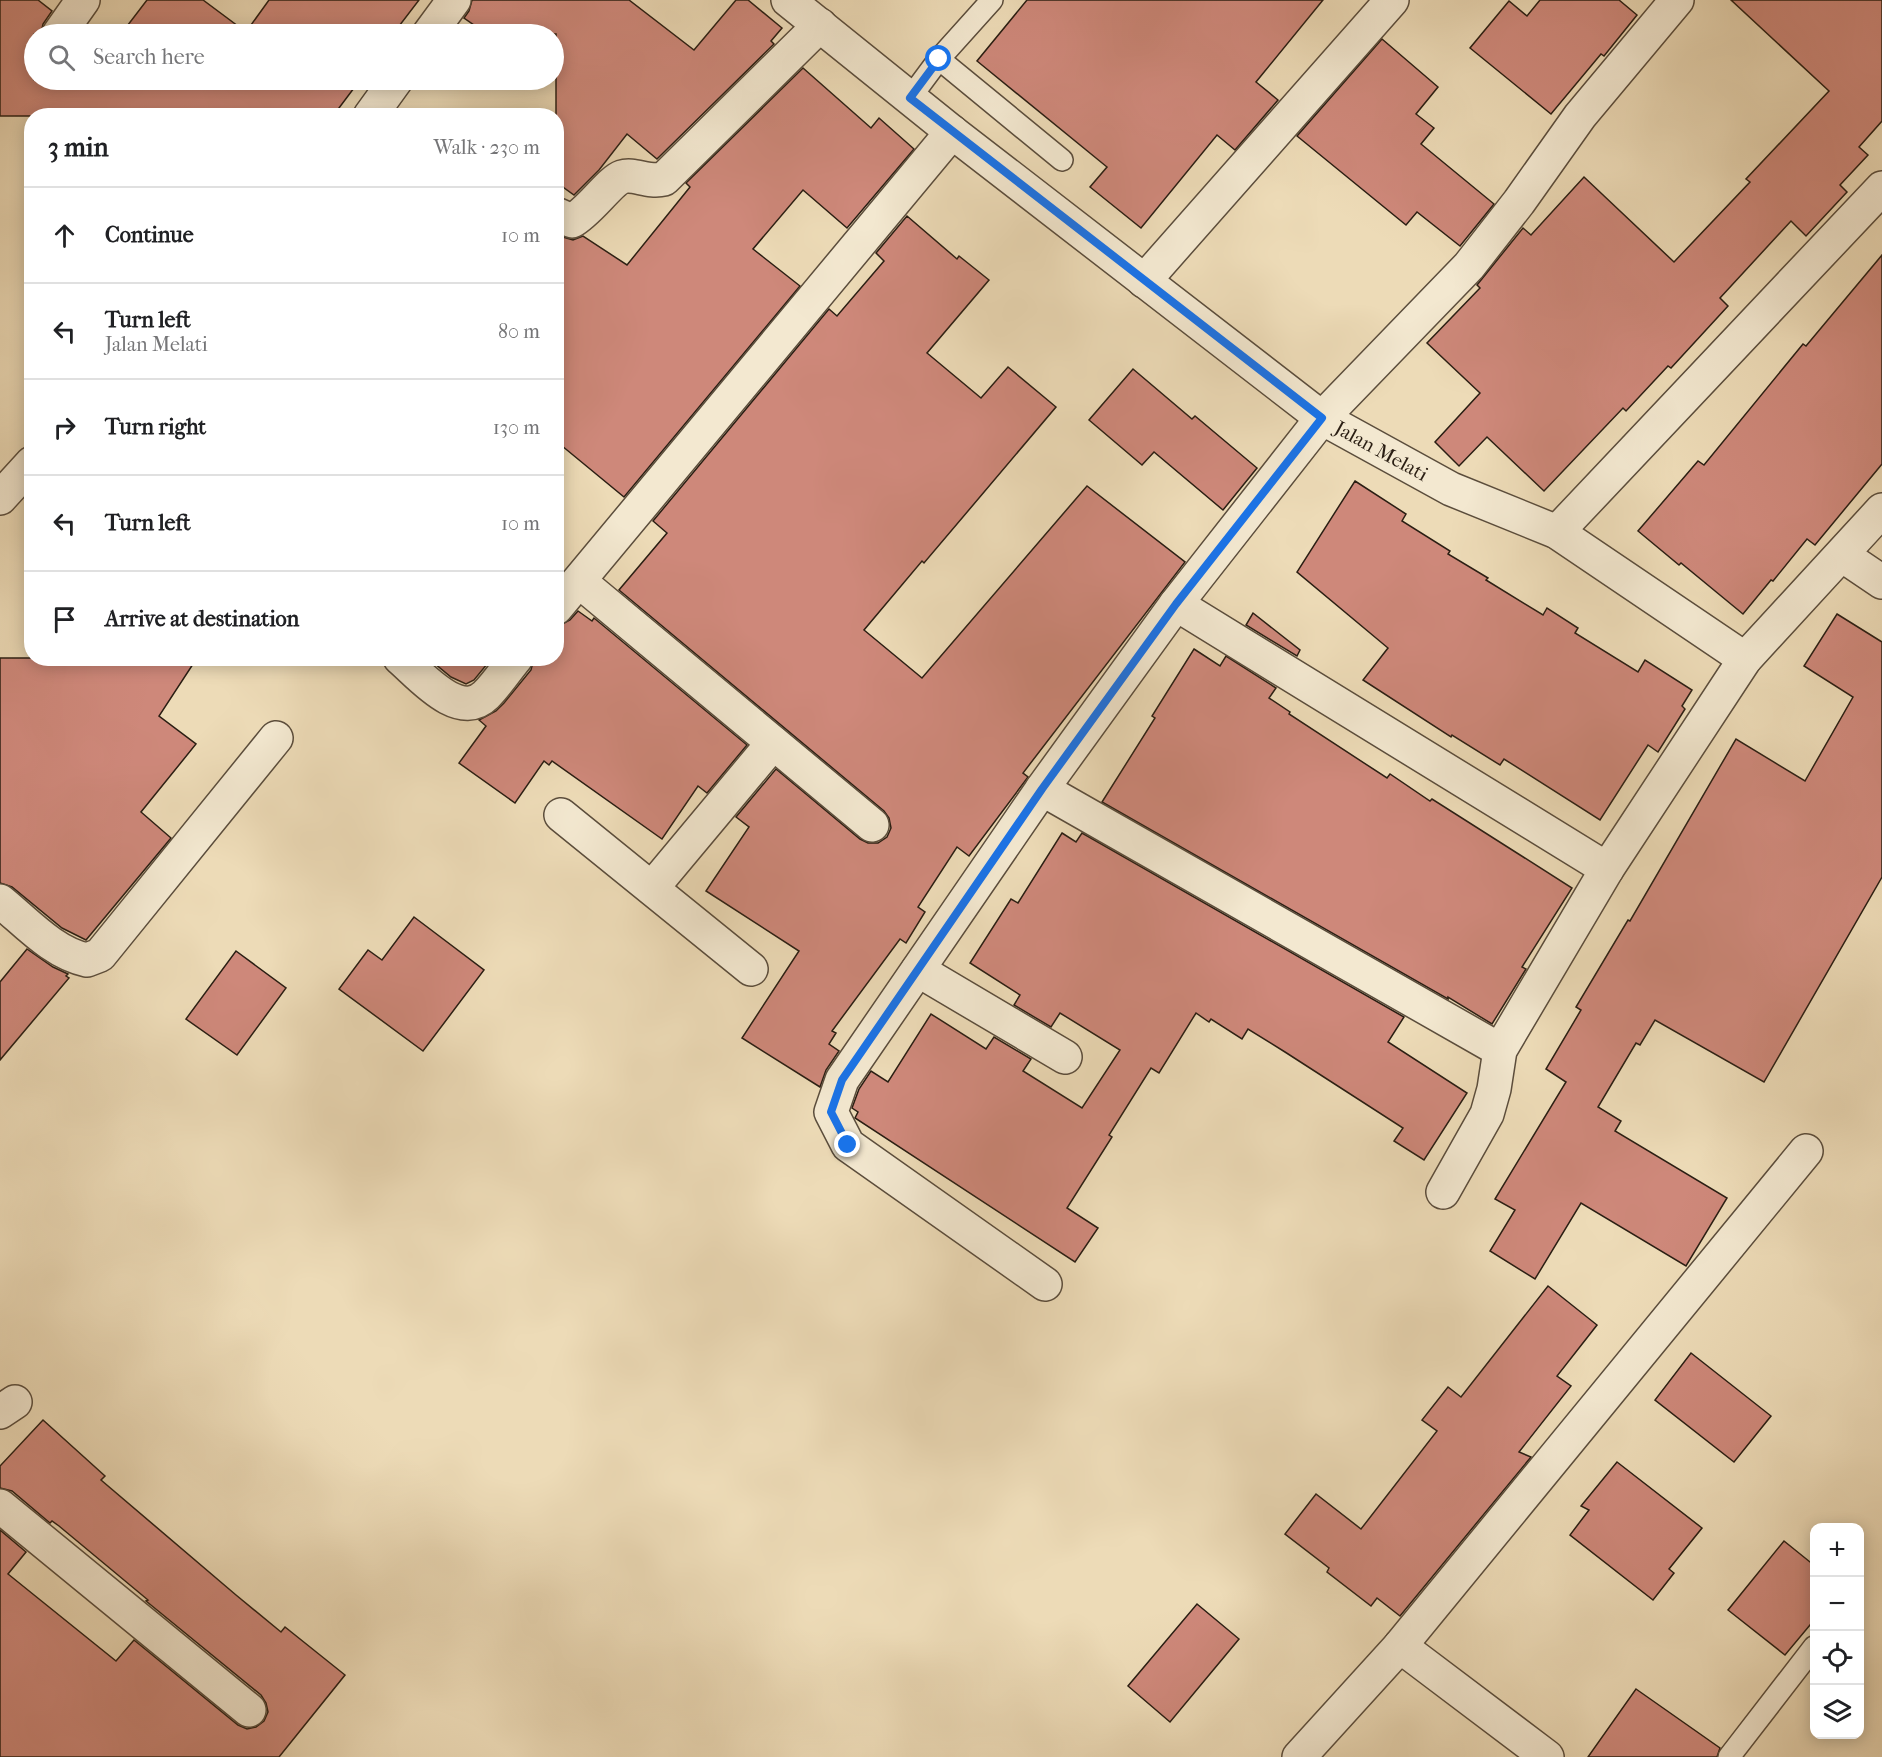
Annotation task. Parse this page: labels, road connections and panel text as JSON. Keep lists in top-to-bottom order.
{
  "streets": {
    "street": ["Jalan Melati"]
  },
  "page": {
    "search": "Search here",
    "heading": ["3 min", "Walk · 230 m"],
    "list": [
      ["Continue", "10 m"],
      ["Turn left", "Jalan Melati", "80 m"],
      ["Turn right", "130 m"],
      ["Turn left", "10 m"],
      "Arrive at destination"
    ],
    "map_buttons": ["+", "−"]
  }
}
